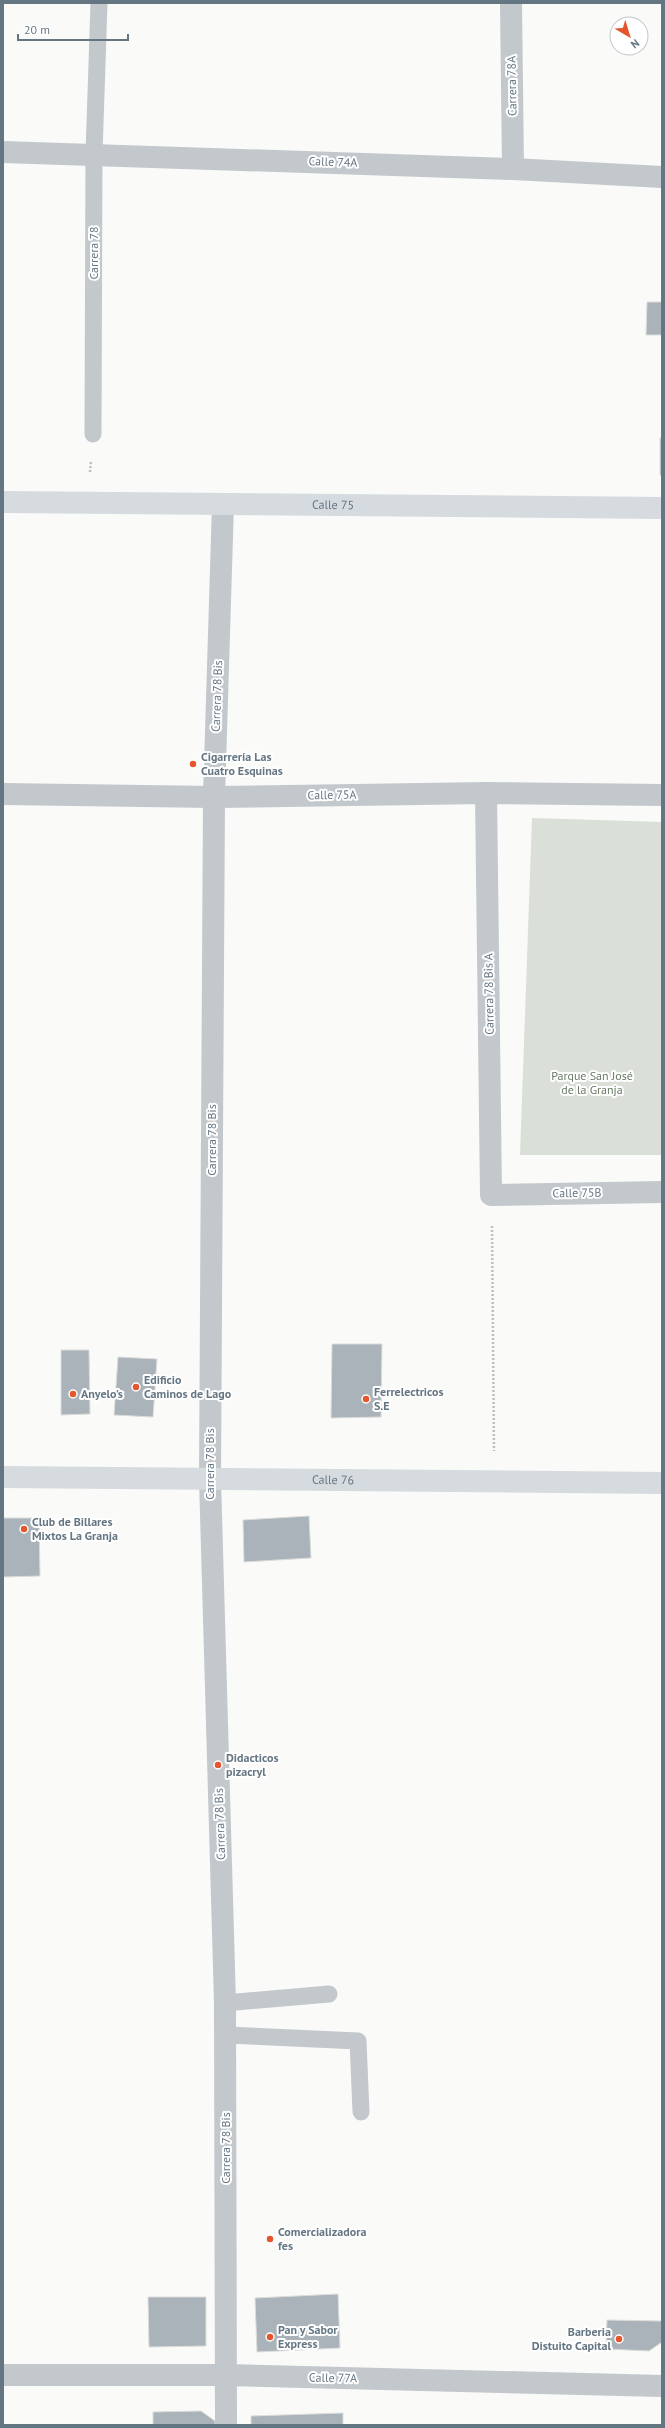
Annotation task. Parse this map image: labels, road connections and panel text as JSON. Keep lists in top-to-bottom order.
{
  "streets": {
    "street": [
      "Carrera 78A",
      "Calle 74A",
      "Calle 75",
      "Carrera 78 Bis",
      "Calle 75A",
      "Carrera 78 Bis A",
      "Calle 75B",
      "Calle 76",
      "Calle 77A"
    ],
    "lane": ["Carrera 78"]
  },
  "crossings": [
    ["Carrera 78A", "Calle 74A"],
    ["Calle 74A", "Carrera 78"],
    ["Calle 75", "Carrera 78 Bis"],
    ["Carrera 78 Bis", "Calle 75A"],
    ["Carrera 78 Bis", "Calle 76"],
    ["Carrera 78 Bis", "Calle 77A"],
    ["Calle 75A", "Carrera 78 Bis A"],
    ["Carrera 78 Bis A", "Calle 75B"]
  ],
  "parks": ["Parque San José de la Granja"],
  "places": [
    "Cigarrería Las Cuatro Esquinas",
    "Edificio Caminos de Lago",
    "Anyelo's",
    "Ferrelectricos S.E",
    "Club de Billares Mixtos La Granja",
    "Didacticos pizacryl",
    "Comercializadora fes",
    "Pan y Sabor Express",
    "Barberia Distuito Capital"
  ],
  "scale_bar": "20 m",
  "north": "bottom right"
}
